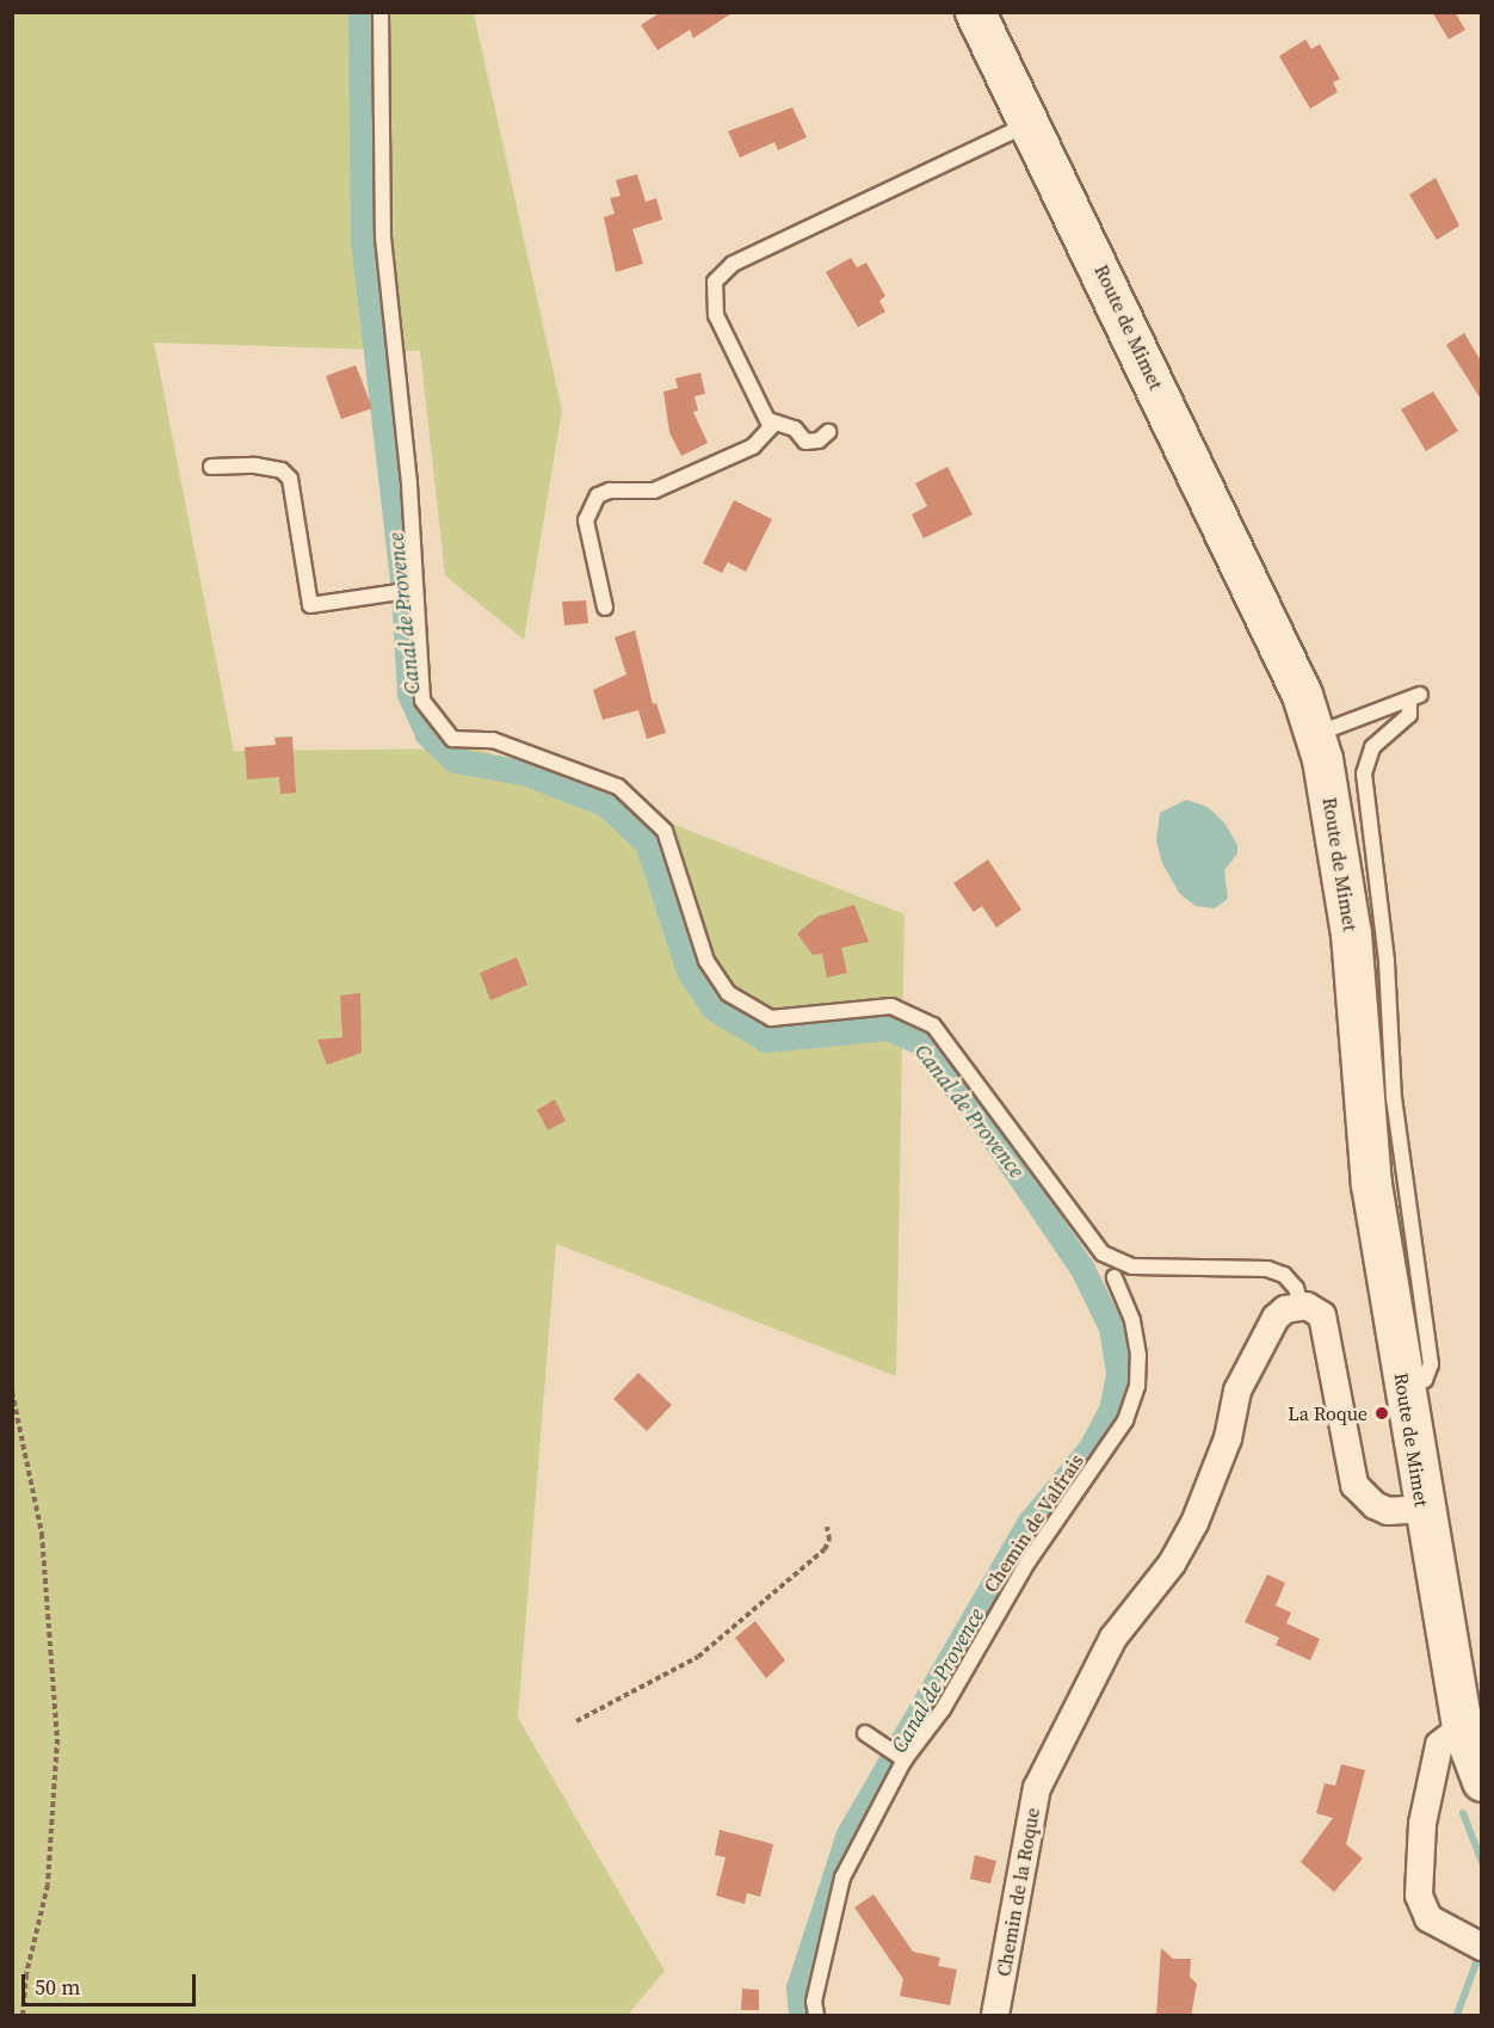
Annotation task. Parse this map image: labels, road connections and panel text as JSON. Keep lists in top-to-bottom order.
{
  "streets": {
    "main road": ["Route de Mimet"],
    "street": ["Chemin de la Roque"],
    "lane": ["Chemin de Valfrais"]
  },
  "water": ["Canal de Provence"],
  "places": ["La Roque"],
  "scale_bar": "50 m"
}
